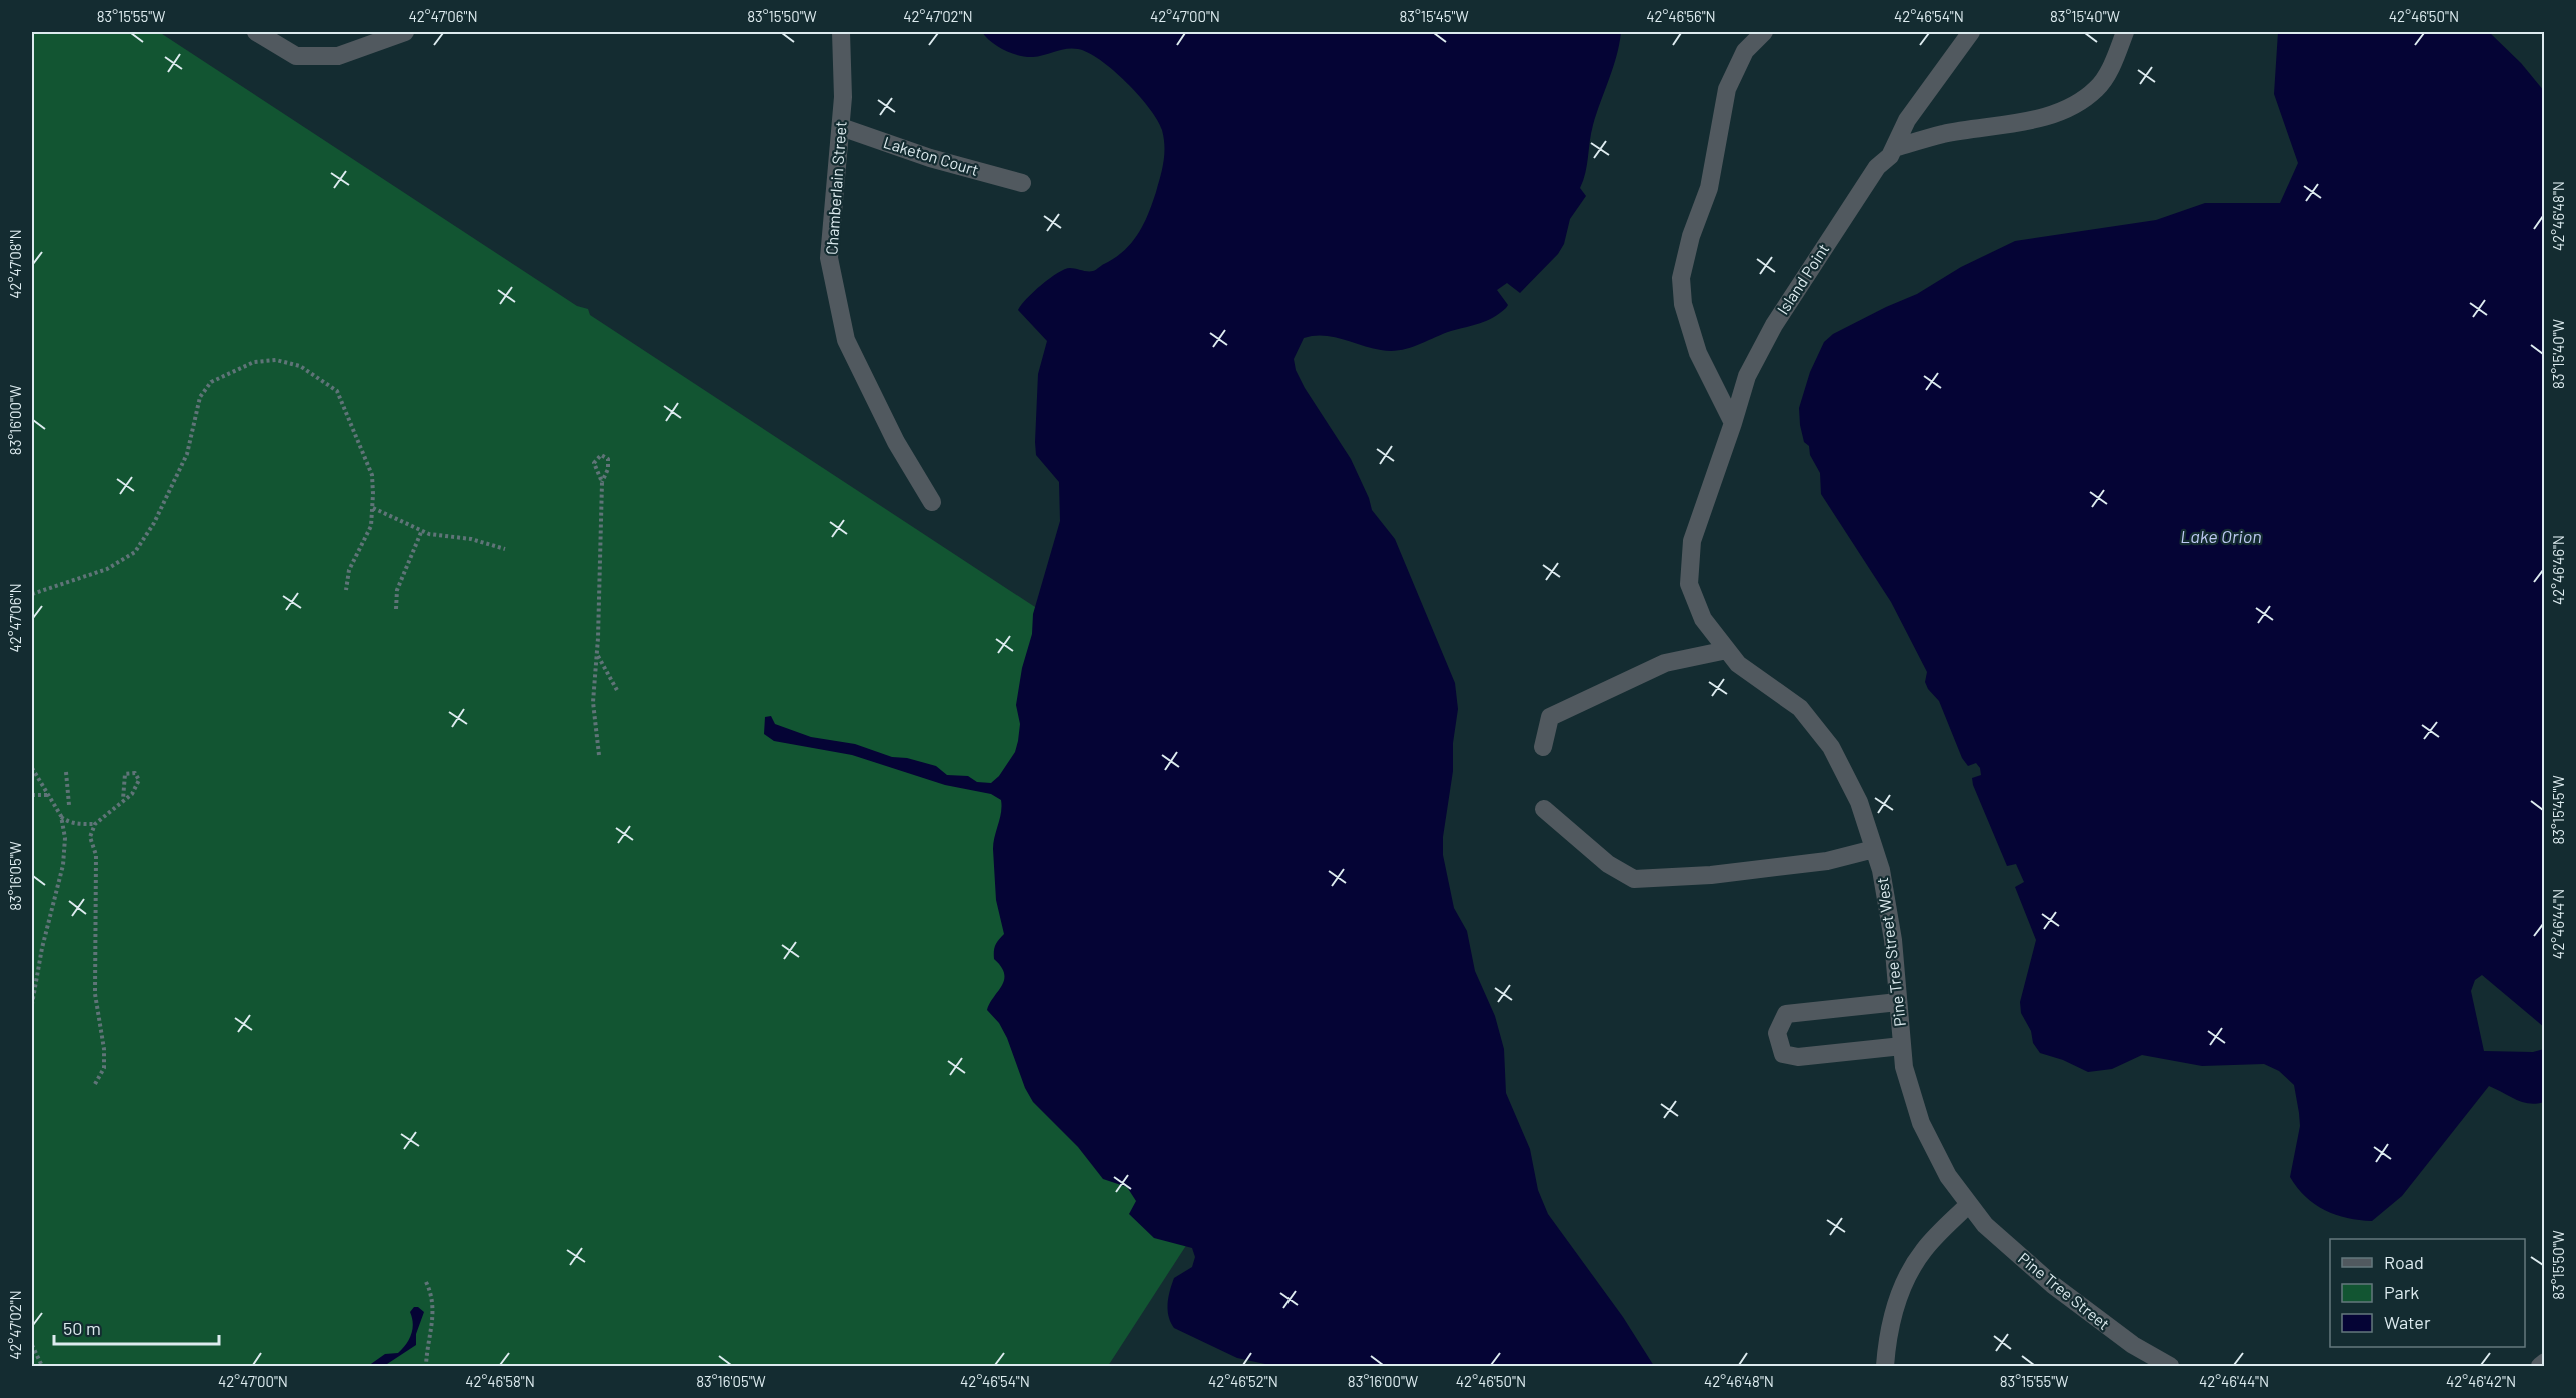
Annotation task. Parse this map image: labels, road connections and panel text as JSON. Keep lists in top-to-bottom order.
{
  "streets": {
    "street": [
      "Laketon Court",
      "Chamberlain Street",
      "Island Point",
      "Pine Tree Street West",
      "Pine Tree Street"
    ]
  },
  "crossings": [
    ["Laketon Court", "Chamberlain Street"],
    ["Island Point", "Pine Tree Street West"],
    ["Pine Tree Street West", "Pine Tree Street"]
  ],
  "water": ["Lake Orion"],
  "legend": ["Road", "Park", "Water"],
  "scale_bar": "50 m",
  "coordinates": [
    "83°15'55\"W",
    "42°47'06\"N",
    "83°15'50\"W",
    "42°47'02\"N",
    "42°47'00\"N",
    "83°15'45\"W",
    "42°46'56\"N",
    "42°46'54\"N",
    "83°15'40\"W",
    "42°46'50\"N",
    "42°46'48\"N",
    "42°47'08\"N",
    "83°16'00\"W",
    "42°46'46\"N",
    "83°16'05\"W",
    "42°46'44\"N",
    "42°46'58\"N",
    "42°46'52\"N",
    "42°46'42\"N"
  ]
}
